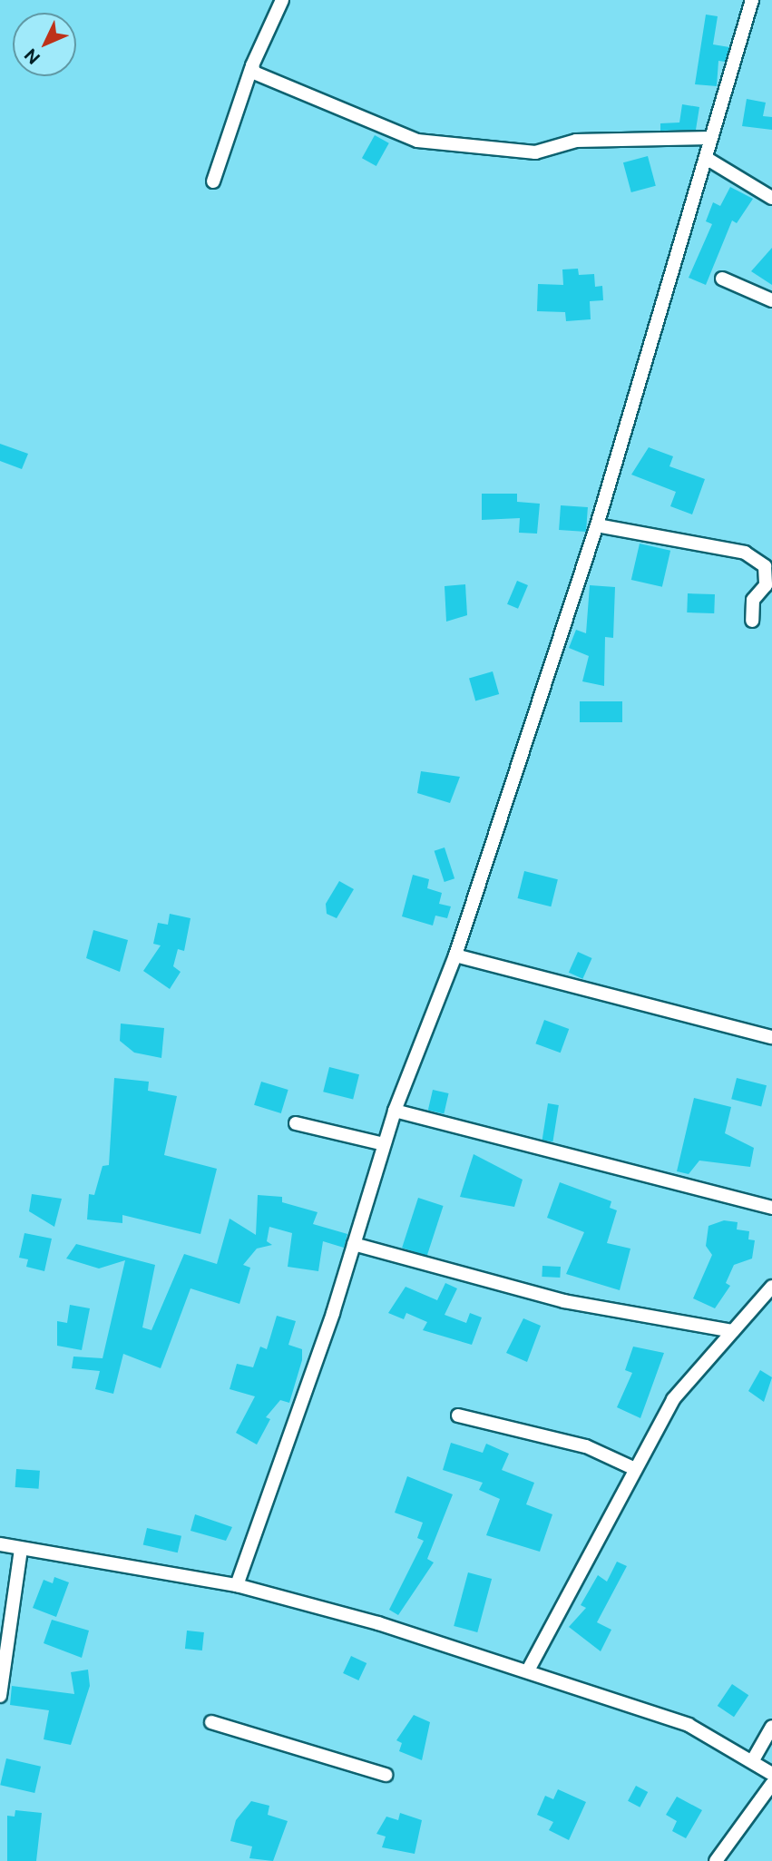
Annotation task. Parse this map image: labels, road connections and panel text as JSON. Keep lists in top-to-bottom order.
{
  "north": "bottom left"
}
